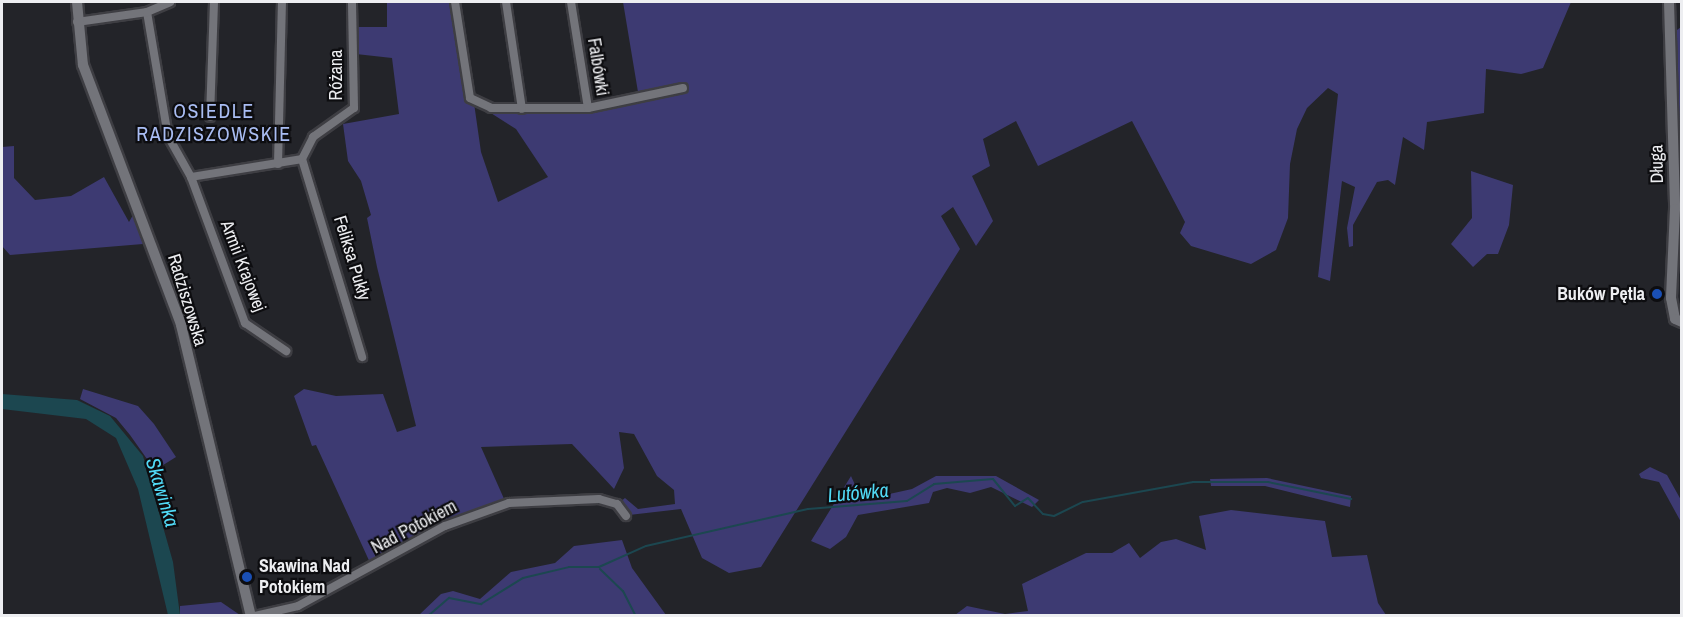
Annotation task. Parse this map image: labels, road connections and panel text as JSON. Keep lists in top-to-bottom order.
{
  "streets": {
    "street": [
      "Falbówki",
      "Różana",
      "Długa",
      "Feliksa Pukły",
      "Armii Krajowej",
      "Radziszowska",
      "Nad Potokiem"
    ]
  },
  "crossings": [
    ["Różana", "Feliksa Pukły"],
    ["Radziszowska", "Nad Potokiem"]
  ],
  "districts": ["OSIEDLE RADZISZOWSKIE"],
  "water": ["Skawinka", "Lutówka"],
  "places": ["Buków Pętla", "Skawina Nad Potokiem"]
}
